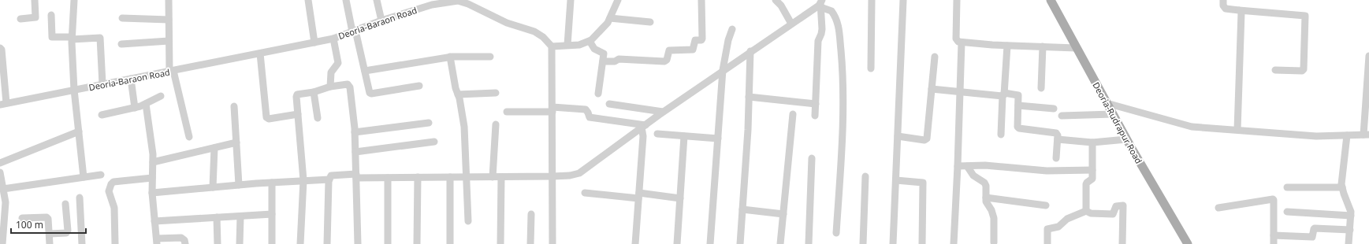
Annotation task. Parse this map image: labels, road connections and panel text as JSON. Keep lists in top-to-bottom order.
{
  "streets": {
    "main road": ["Deoria-Rudrapur Road"],
    "street": ["Deoria-Baraon Road"]
  },
  "scale_bar": "100 m"
}
